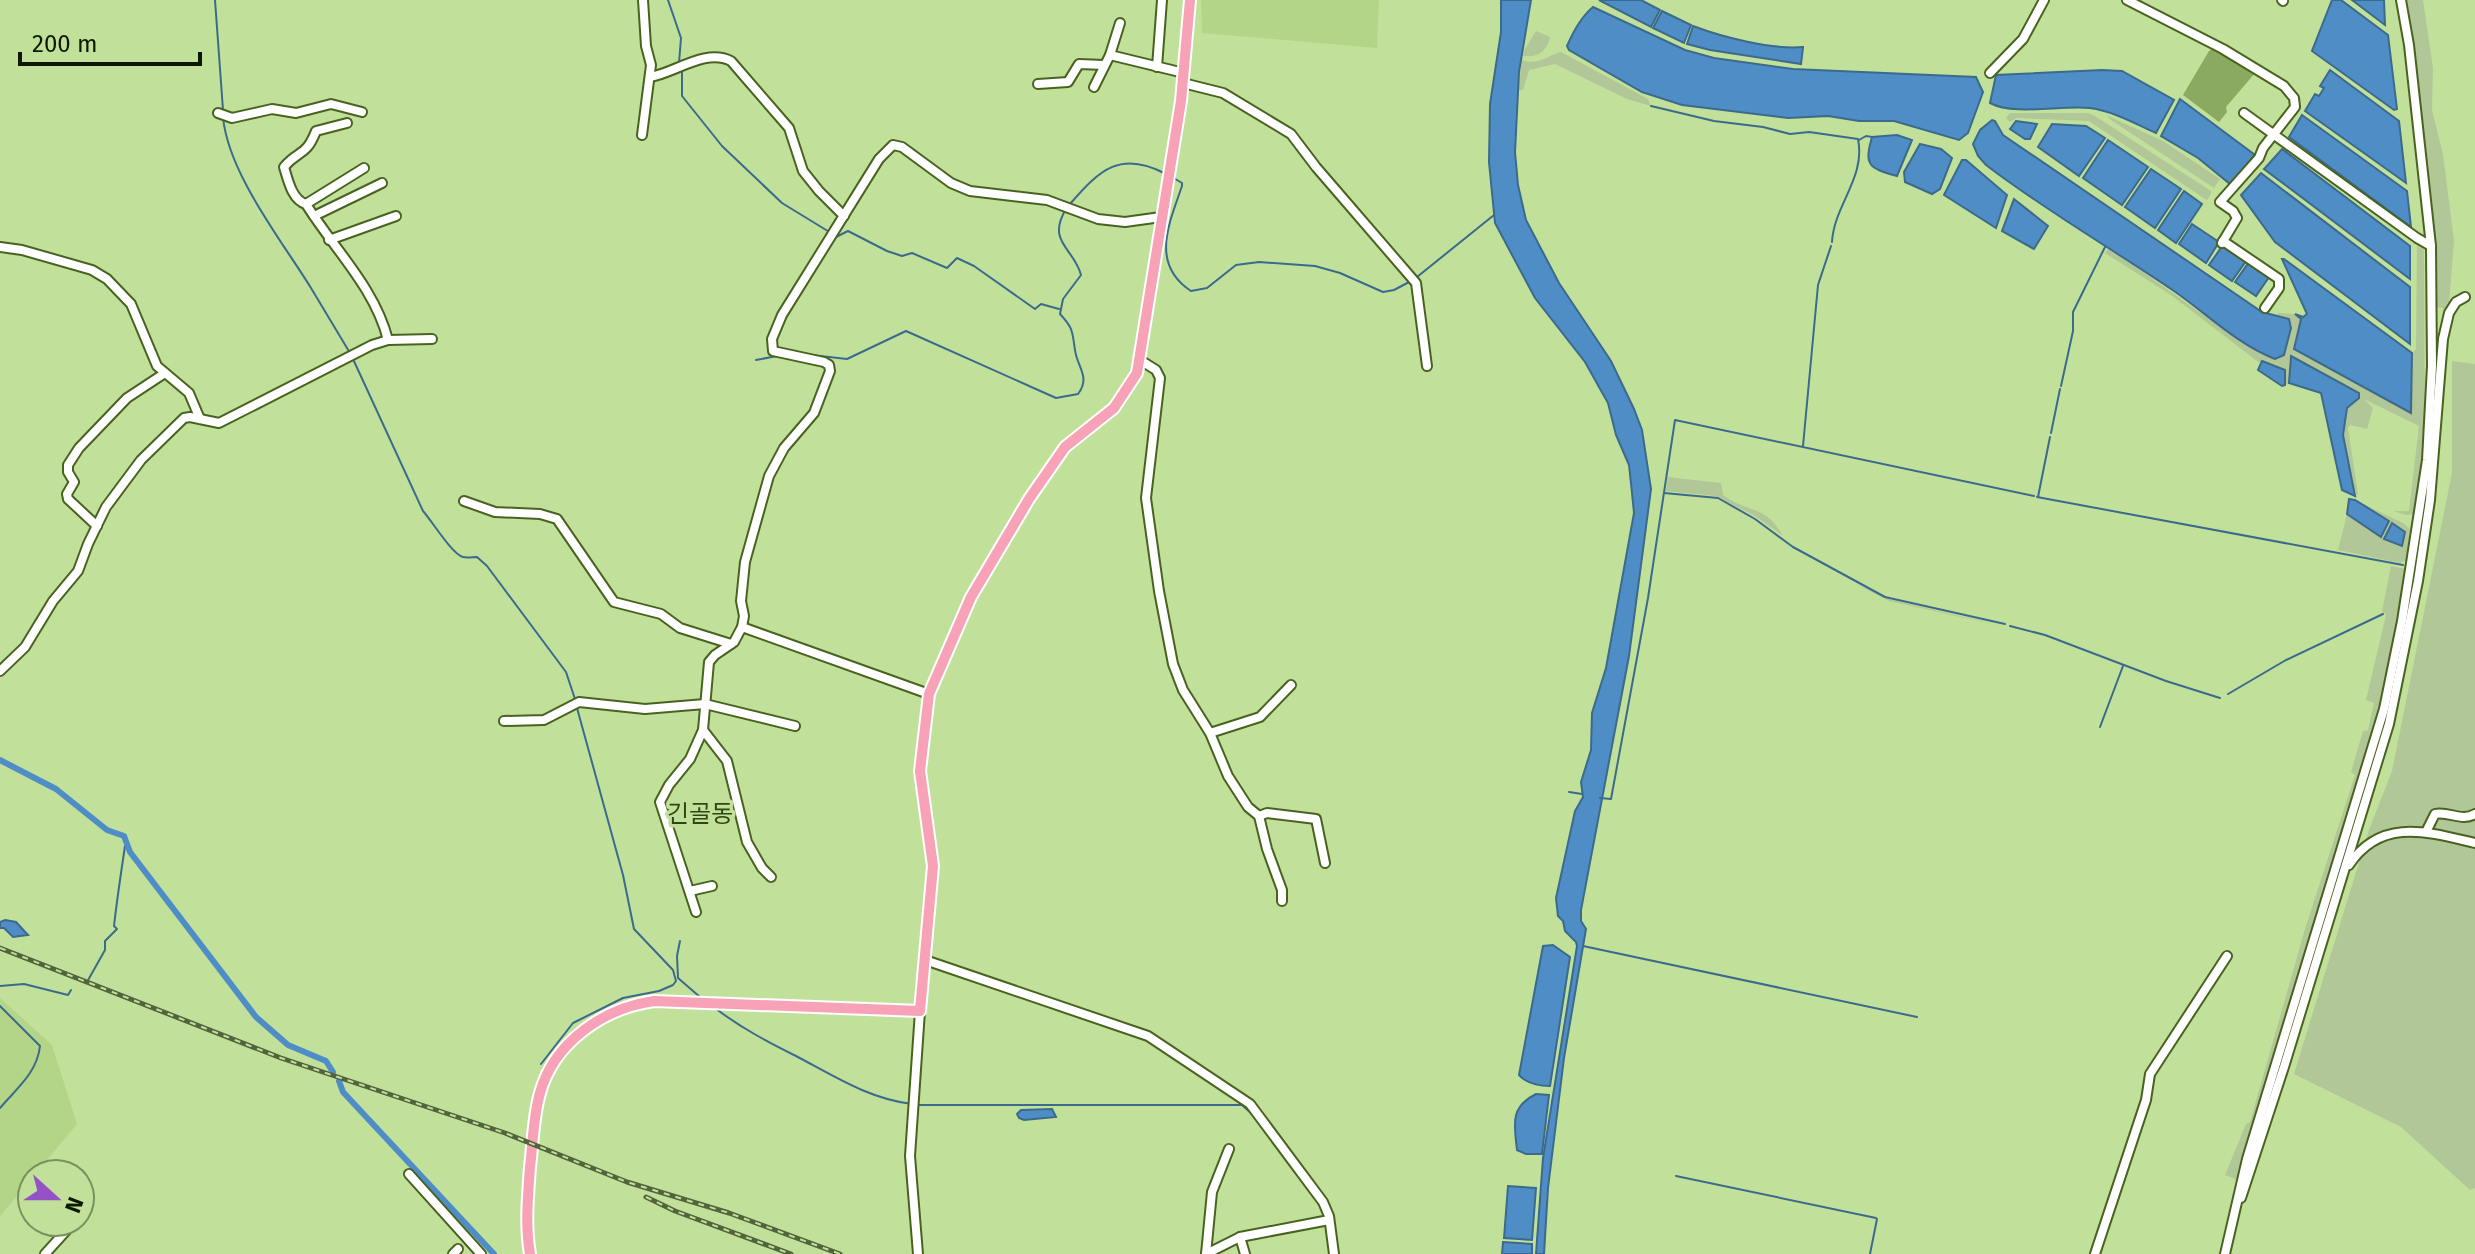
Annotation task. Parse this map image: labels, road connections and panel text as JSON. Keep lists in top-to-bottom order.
{
  "districts": ["긴골동"],
  "scale_bar": "200 m",
  "north": "right"
}
